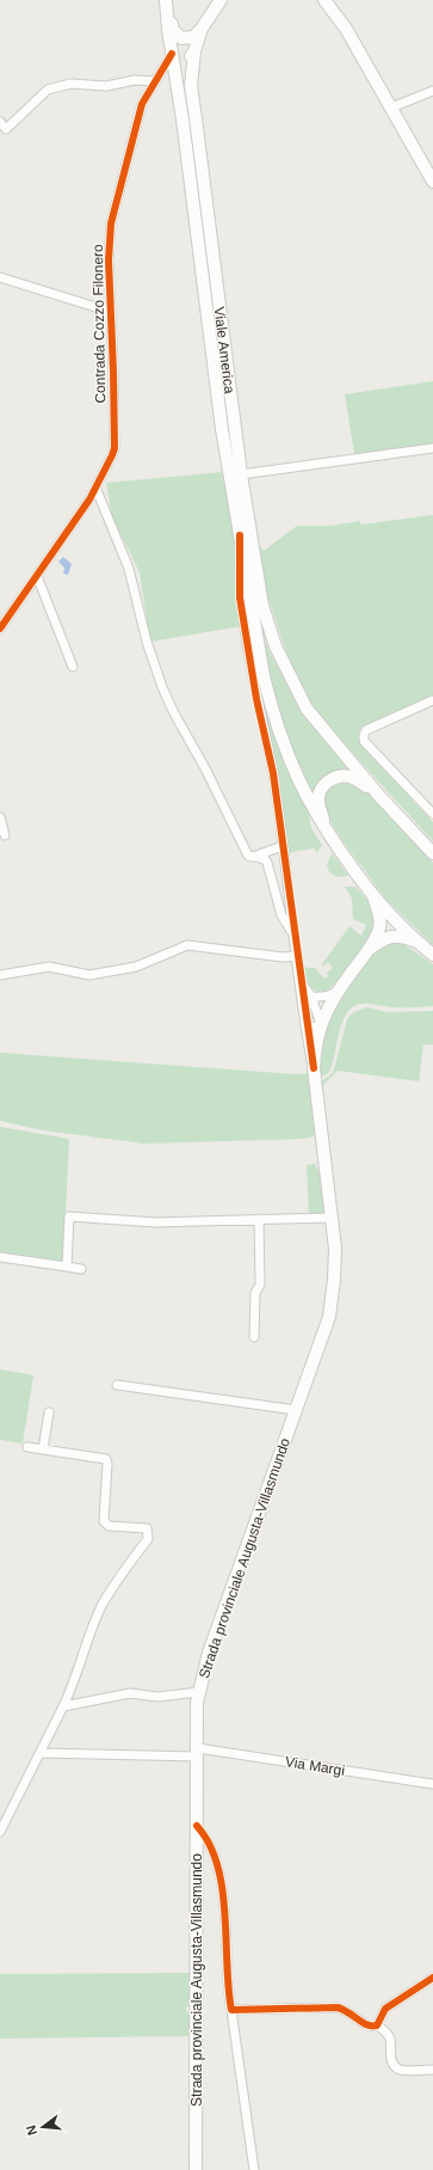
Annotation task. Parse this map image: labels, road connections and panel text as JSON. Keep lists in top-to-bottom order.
{
  "streets": {
    "main road": ["Viale America", "Strada provinciale Augusta-Villasmundo"],
    "street": ["Contrada Cozzo Filonero", "Via Margi"]
  },
  "crossings": [
    ["Contrada Cozzo Filonero", "Viale America"],
    ["Strada provinciale Augusta-Villasmundo", "Via Margi"]
  ],
  "north": "left"
}
